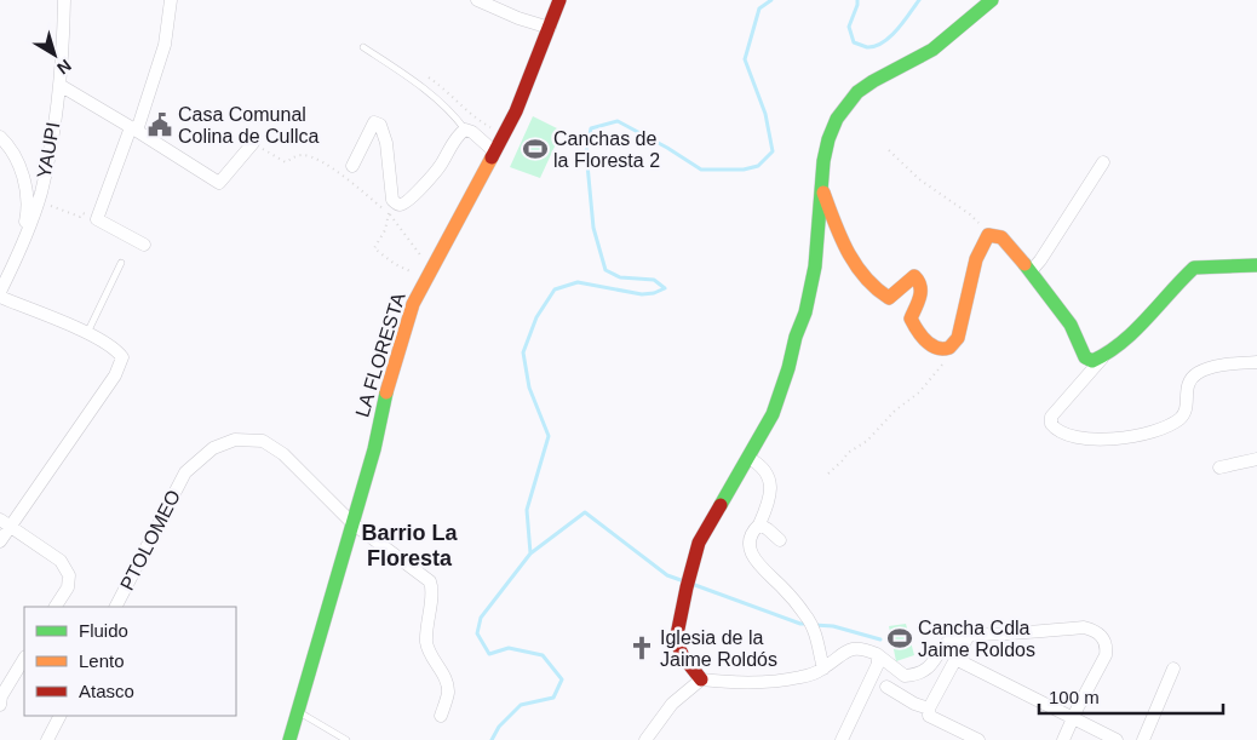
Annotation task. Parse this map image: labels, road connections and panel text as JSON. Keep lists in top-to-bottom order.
{
  "streets": {
    "street": ["YAUPI", "LA FLORESTA", "PTOLOMEO"]
  },
  "crossings": [
    ["LA FLORESTA", "PTOLOMEO"]
  ],
  "districts": ["Barrio La Floresta"],
  "places": {
    "public building": ["Casa Comunal Colina de Cullca"],
    "sports": ["Canchas de la Floresta 2", "Cancha Cdla Jaime Roldos"],
    "church": ["Iglesia de la Jaime Roldós"]
  },
  "legend": ["Fluido", "Lento", "Atasco"],
  "scale_bar": "100 m",
  "north": "bottom right"
}
